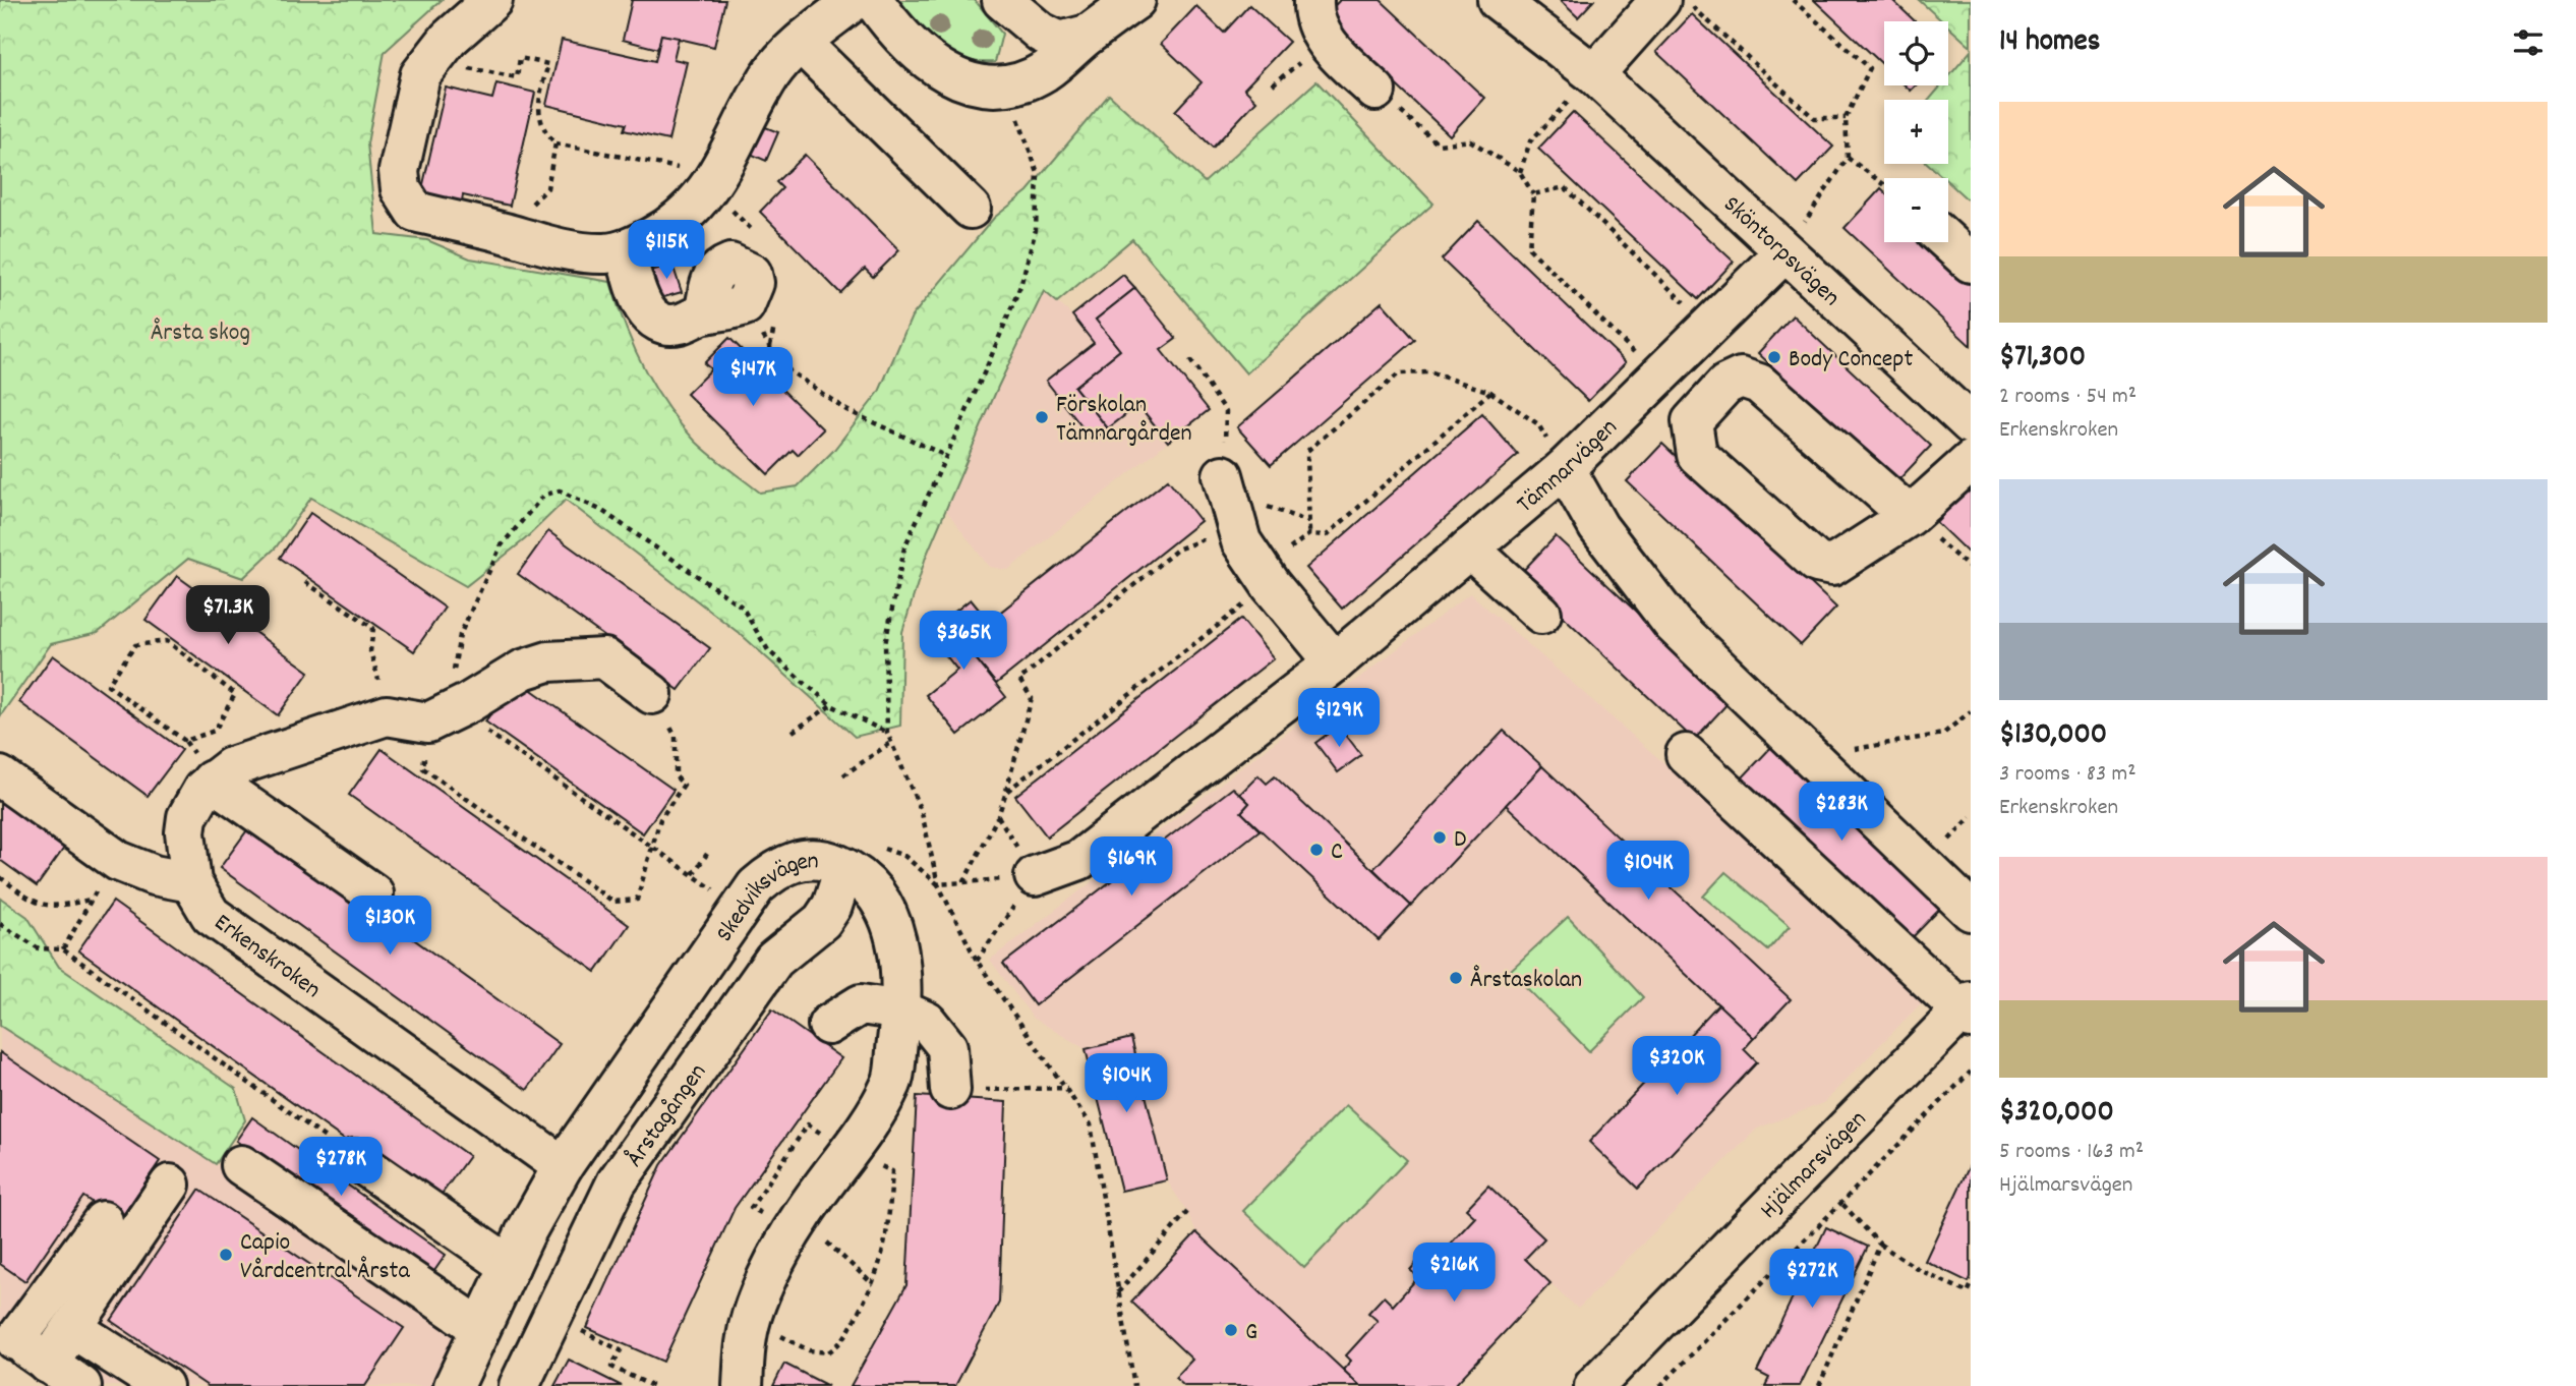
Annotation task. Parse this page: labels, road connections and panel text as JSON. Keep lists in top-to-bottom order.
{
  "streets": {
    "street": [
      "Sköntorpsvägen",
      "Tämnarvägen",
      "Skedviksvägen",
      "Erkenskroken",
      "Årstagången",
      "Hjälmarsvägen"
    ]
  },
  "crossings": [
    ["Sköntorpsvägen", "Tämnarvägen"],
    ["Skedviksvägen", "Erkenskroken"],
    ["Skedviksvägen", "Årstagången"]
  ],
  "parks": ["Årsta skog"],
  "places": [
    "Body Concept",
    "Förskolan Tämnargården",
    "D",
    "C",
    "Årstaskolan",
    "Capio Vårdcentral Årsta",
    "G"
  ],
  "page": {
    "heading": "14 homes",
    "map_buttons": ["+", "−"],
    "list": [
      {
        "name": "$71,300",
        "note": "2 rooms · 54 m² · Erkenskroken"
      },
      {
        "name": "$130,000",
        "note": "3 rooms · 83 m² · Erkenskroken"
      },
      {
        "name": "$320,000",
        "note": "5 rooms · 163 m² · Hjälmarsvägen"
      }
    ],
    "price": [
      "$115K",
      "$147K",
      "$71.3K",
      "$365K",
      "$129K",
      "$283K",
      "$169K",
      "$104K",
      "$130K",
      "$320K",
      "$104K",
      "$278K",
      "$216K",
      "$272K"
    ]
  }
}
